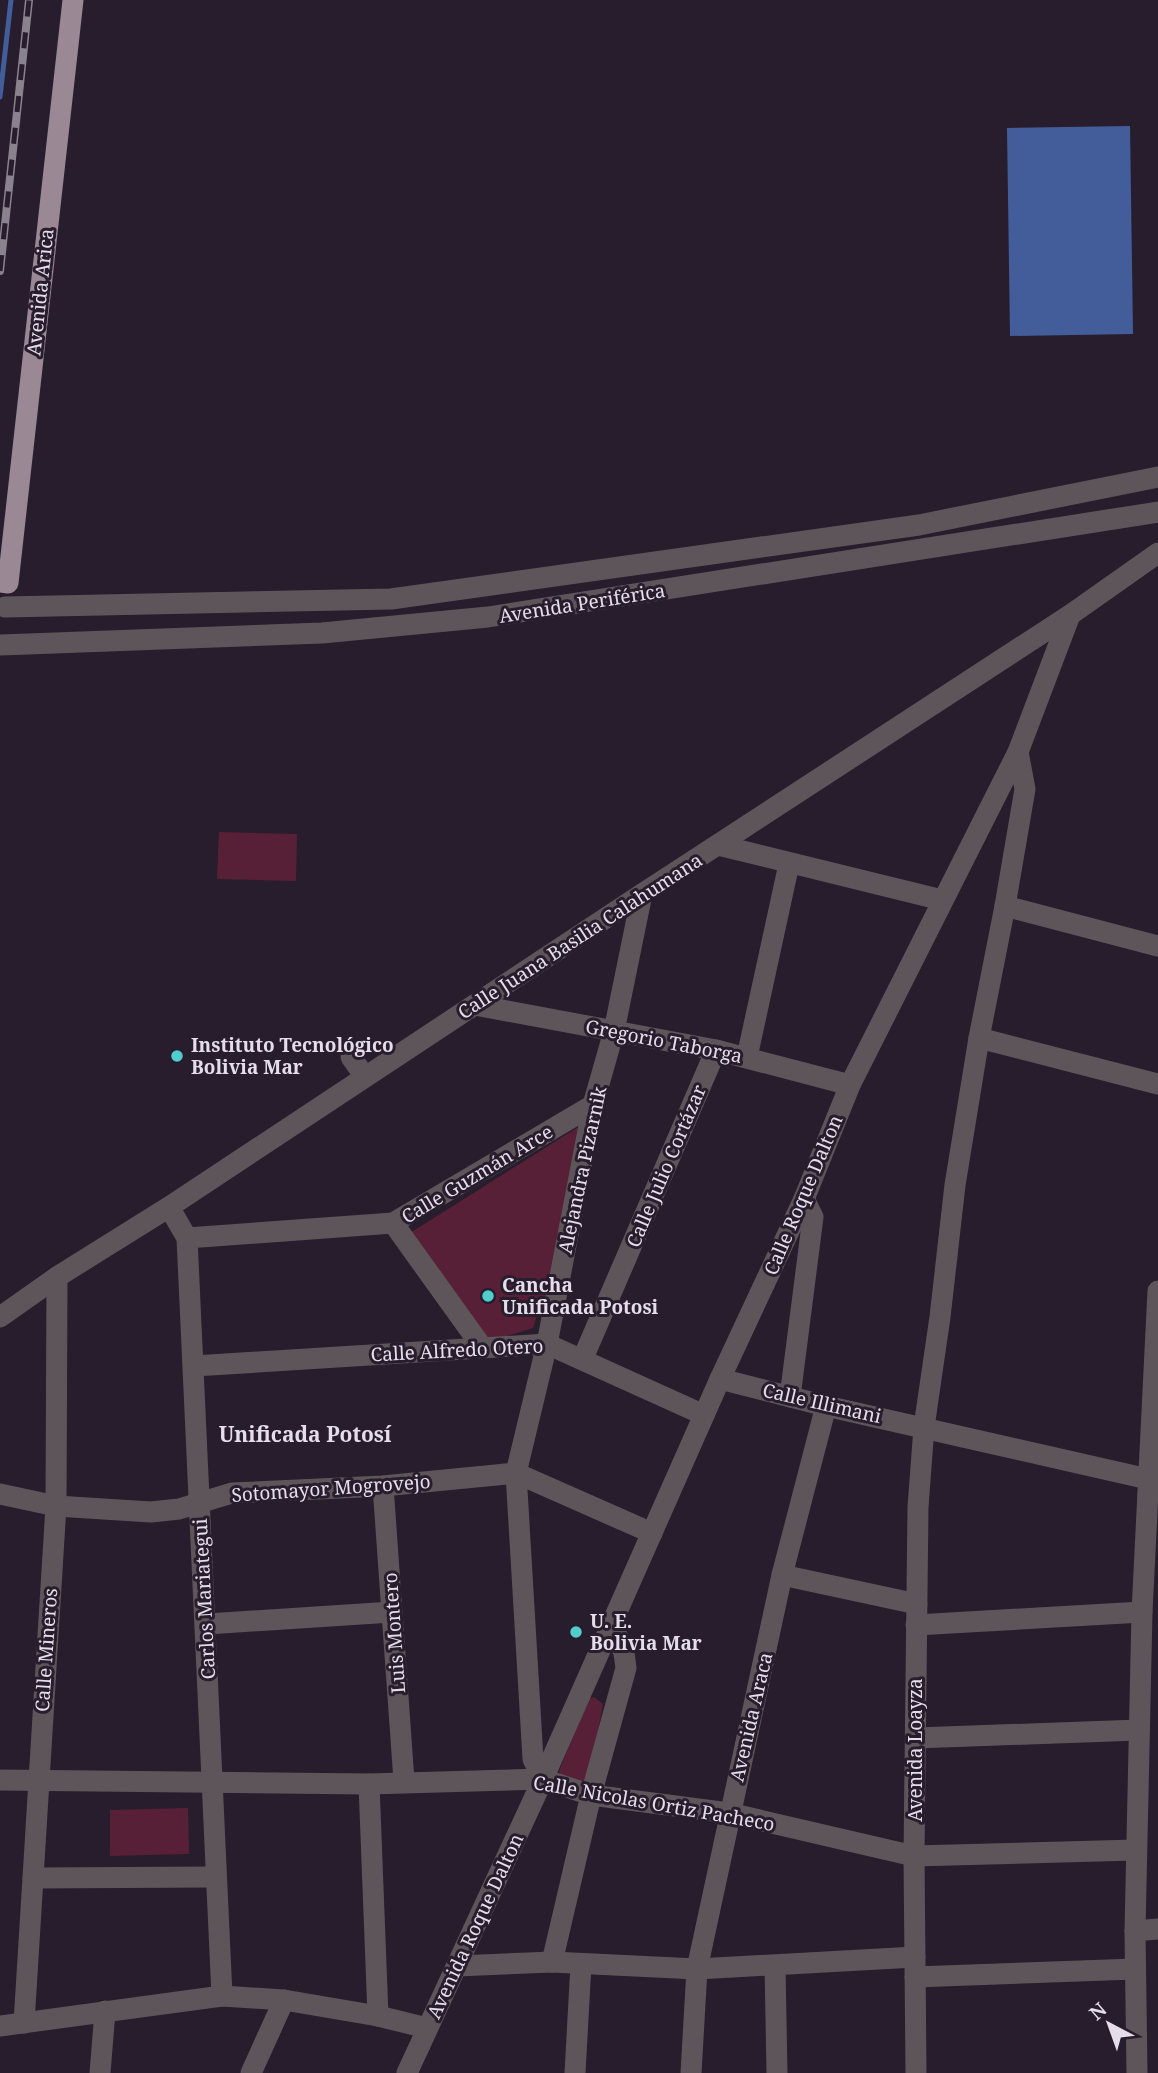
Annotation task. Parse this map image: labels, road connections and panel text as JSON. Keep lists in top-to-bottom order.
{
  "streets": {
    "main road": ["Avenida Arica"],
    "street": [
      "Avenida Periférica",
      "Calle Juana Basilia Calahumana",
      "Gregorio Taborga",
      "Calle Julio Cortázar",
      "Alejandra Pizarnik",
      "Calle Guzmán Arce",
      "Calle Roque Dalton",
      "Calle Alfredo Otero",
      "Calle Illimani",
      "Sotomayor Mogrovejo",
      "Carlos Mariategui",
      "Luis Montero",
      "Calle Mineros",
      "Avenida Araca",
      "Avenida Loayza",
      "Calle Nicolas Ortiz Pacheco",
      "Avenida Roque Dalton"
    ]
  },
  "crossings": [
    ["Calle Juana Basilia Calahumana", "Gregorio Taborga"],
    ["Calle Juana Basilia Calahumana", "Alejandra Pizarnik"],
    ["Calle Juana Basilia Calahumana", "Calle Roque Dalton"],
    ["Calle Juana Basilia Calahumana", "Carlos Mariategui"],
    ["Calle Juana Basilia Calahumana", "Calle Mineros"],
    ["Gregorio Taborga", "Calle Julio Cortázar"],
    ["Gregorio Taborga", "Alejandra Pizarnik"],
    ["Gregorio Taborga", "Calle Roque Dalton"],
    ["Calle Julio Cortázar", "Calle Alfredo Otero"],
    ["Alejandra Pizarnik", "Calle Guzmán Arce"],
    ["Alejandra Pizarnik", "Calle Roque Dalton"],
    ["Alejandra Pizarnik", "Calle Alfredo Otero"],
    ["Alejandra Pizarnik", "Sotomayor Mogrovejo"],
    ["Alejandra Pizarnik", "Calle Nicolas Ortiz Pacheco"],
    ["Alejandra Pizarnik", "Avenida Roque Dalton"],
    ["Calle Guzmán Arce", "Carlos Mariategui"],
    ["Calle Roque Dalton", "Calle Alfredo Otero"],
    ["Calle Roque Dalton", "Calle Illimani"],
    ["Calle Roque Dalton", "Sotomayor Mogrovejo"],
    ["Calle Roque Dalton", "Avenida Loayza"],
    ["Calle Roque Dalton", "Calle Nicolas Ortiz Pacheco"],
    ["Calle Roque Dalton", "Avenida Roque Dalton"],
    ["Calle Alfredo Otero", "Carlos Mariategui"],
    ["Calle Illimani", "Avenida Araca"],
    ["Calle Illimani", "Avenida Loayza"],
    ["Sotomayor Mogrovejo", "Carlos Mariategui"],
    ["Sotomayor Mogrovejo", "Luis Montero"],
    ["Sotomayor Mogrovejo", "Calle Mineros"],
    ["Carlos Mariategui", "Calle Nicolas Ortiz Pacheco"],
    ["Luis Montero", "Calle Nicolas Ortiz Pacheco"],
    ["Calle Mineros", "Calle Nicolas Ortiz Pacheco"],
    ["Avenida Araca", "Calle Nicolas Ortiz Pacheco"],
    ["Avenida Loayza", "Calle Nicolas Ortiz Pacheco"],
    ["Calle Nicolas Ortiz Pacheco", "Avenida Roque Dalton"]
  ],
  "districts": ["Unificada Potosí"],
  "places": ["Instituto Tecnológico Bolivia Mar", "Cancha Unificada Potosi", "U. E. Bolivia Mar"],
  "north": "top left"
}
